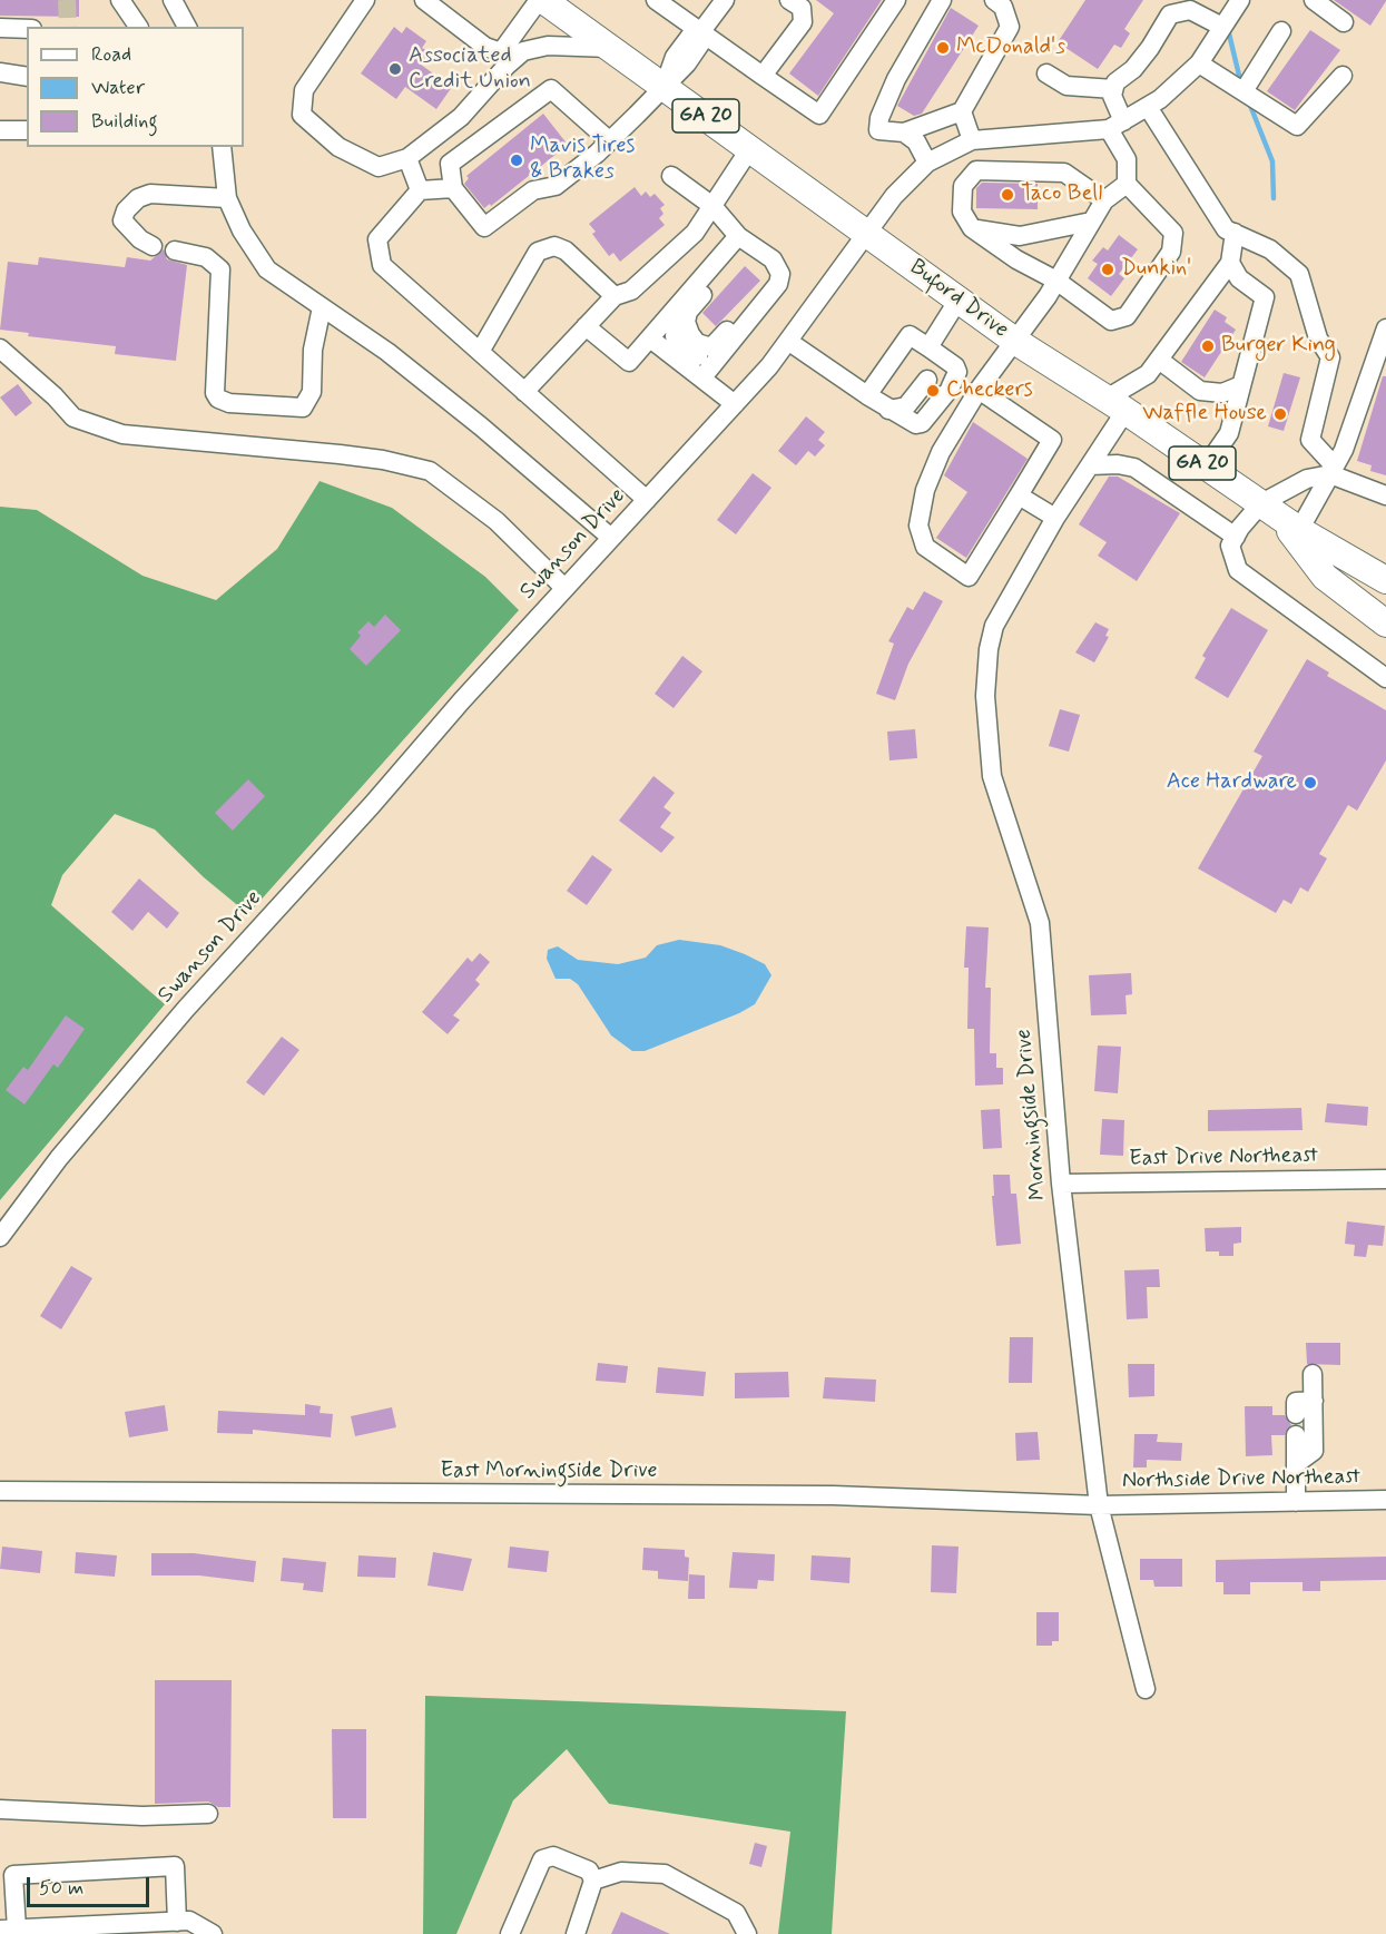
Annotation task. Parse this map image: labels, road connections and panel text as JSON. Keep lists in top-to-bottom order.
{
  "streets": {
    "highway": ["GA 20", "Buford Drive"],
    "street": [
      "Swanson Drive",
      "Morningside Drive",
      "East Drive Northeast",
      "East Morningside Drive",
      "Northside Drive Northeast"
    ]
  },
  "crossings": [
    ["Buford Drive", "Swanson Drive"],
    ["Morningside Drive", "East Drive Northeast"],
    ["Morningside Drive", "East Morningside Drive"],
    ["Morningside Drive", "Northside Drive Northeast"],
    ["East Morningside Drive", "Northside Drive Northeast"]
  ],
  "places": [
    "McDonald's",
    "Associated Credit Union",
    "Mavis Tires & Brakes",
    "Taco Bell",
    "Dunkin'",
    "Burger King",
    "Checkers",
    "Waffle House",
    "Ace Hardware"
  ],
  "legend": ["Road", "Water", "Building"],
  "scale_bar": "50 m"
}
